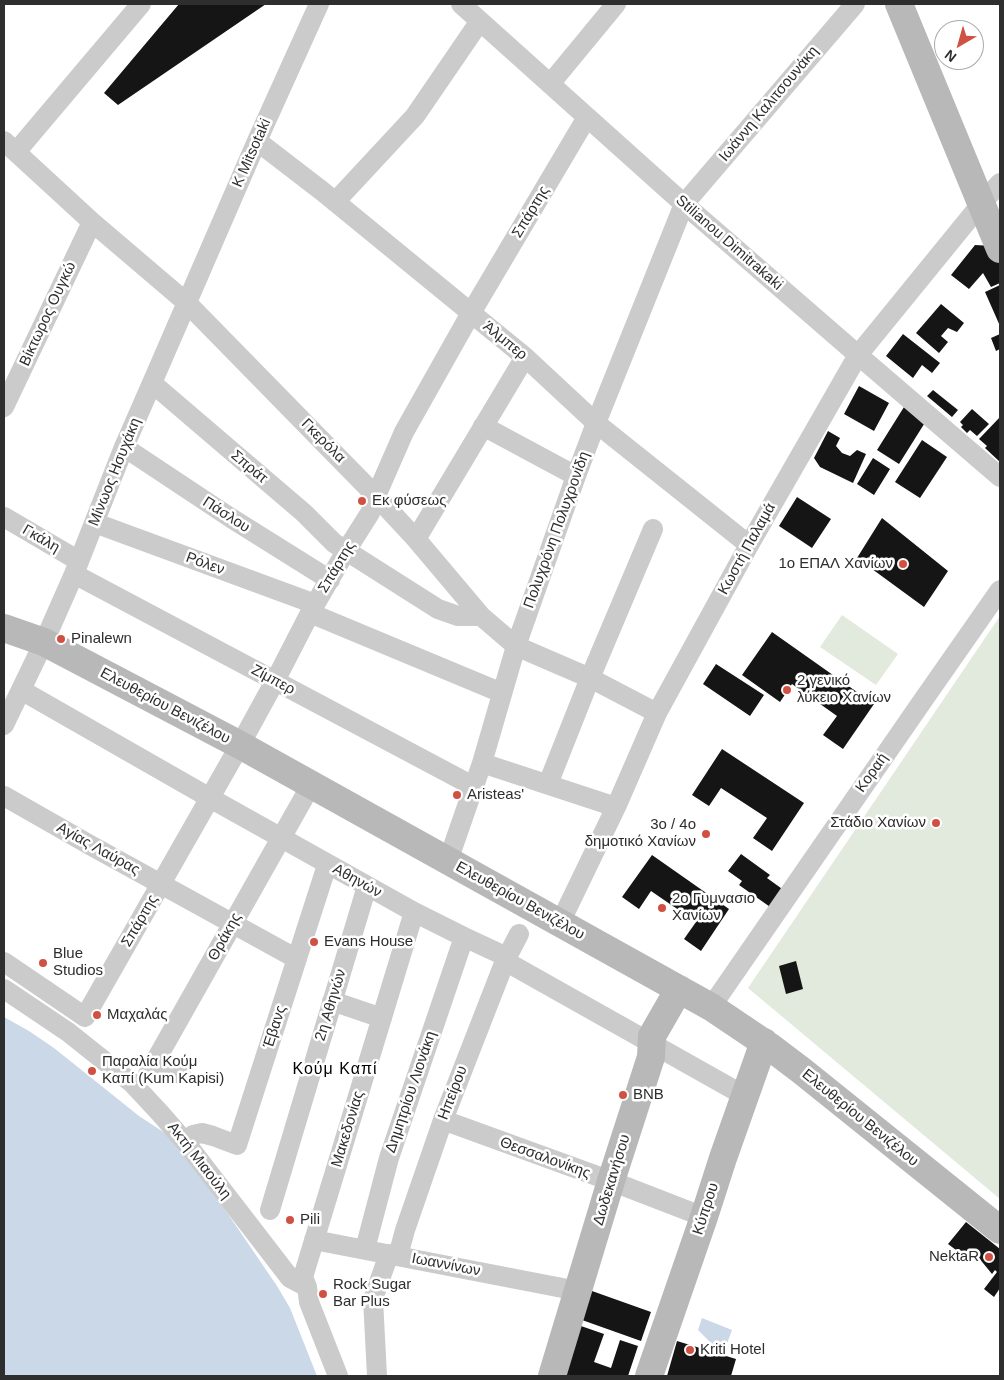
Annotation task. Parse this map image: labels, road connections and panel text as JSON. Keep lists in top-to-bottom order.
{
  "streets": {
    "main road": ["Ελευθερίου Βενιζέλου", "Δωδεκανήσου", "Κύπρου"],
    "street": [
      "Ιωάννη Καλιτσουνάκη",
      "K Mitsotaki",
      "Σπάρτης",
      "Stilianou Dimitrakaki",
      "Βίκτωρος Ουγκώ",
      "Άλμπερ",
      "Γκερόλα",
      "Σπράτ",
      "Μίνωος Ησυχάκη",
      "Πάσλου",
      "Πολυχρόνη Πολυχρονίδη",
      "Γκάλη",
      "Κωστή Παλαμά",
      "Ρόλεν",
      "Ζίμπερ",
      "Κοραή",
      "Αγίας Λαύρας",
      "Αθηνών",
      "Θράκης",
      "2η Αθηνών",
      "Έβανς",
      "Δημητρίου Λιονάκη",
      "Ηπείρου",
      "Μακεδονίας",
      "Θεσσαλονίκης",
      "Ακτή Μιαούλη",
      "Ιωαννίνων"
    ]
  },
  "crossings": [
    ["Ιωάννη Καλιτσουνάκη", "Stilianou Dimitrakaki"],
    ["Ιωάννη Καλιτσουνάκη", "Πολυχρόνη Πολυχρονίδη"],
    ["K Mitsotaki", "Άλμπερ"],
    ["K Mitsotaki", "Γκερόλα"],
    ["K Mitsotaki", "Μίνωος Ησυχάκη"],
    ["Σπάρτης", "Stilianou Dimitrakaki"],
    ["Σπάρτης", "Άλμπερ"],
    ["Σπάρτης", "Γκερόλα"],
    ["Σπάρτης", "Σπράτ"],
    ["Σπάρτης", "Πάσλου"],
    ["Σπάρτης", "Ρόλεν"],
    ["Σπάρτης", "Ζίμπερ"],
    ["Σπάρτης", "Ελευθερίου Βενιζέλου"],
    ["Σπάρτης", "Αγίας Λαύρας"],
    ["Σπάρτης", "Αθηνών"],
    ["Stilianou Dimitrakaki", "Πολυχρόνη Πολυχρονίδη"],
    ["Stilianou Dimitrakaki", "Κωστή Παλαμά"],
    ["Βίκτωρος Ουγκώ", "Γκερόλα"],
    ["Άλμπερ", "Πολυχρόνη Πολυχρονίδη"],
    ["Άλμπερ", "Κωστή Παλαμά"],
    ["Γκερόλα", "Σπράτ"],
    ["Γκερόλα", "Μίνωος Ησυχάκη"],
    ["Γκερόλα", "Πολυχρόνη Πολυχρονίδη"],
    ["Γκερόλα", "Κωστή Παλαμά"],
    ["Σπράτ", "Μίνωος Ησυχάκη"],
    ["Μίνωος Ησυχάκη", "Πάσλου"],
    ["Μίνωος Ησυχάκη", "Γκάλη"],
    ["Μίνωος Ησυχάκη", "Ρόλεν"],
    ["Μίνωος Ησυχάκη", "Ζίμπερ"],
    ["Μίνωος Ησυχάκη", "Ελευθερίου Βενιζέλου"],
    ["Μίνωος Ησυχάκη", "Αθηνών"],
    ["Πολυχρόνη Πολυχρονίδη", "Ρόλεν"],
    ["Πολυχρόνη Πολυχρονίδη", "Ζίμπερ"],
    ["Πολυχρόνη Πολυχρονίδη", "Ελευθερίου Βενιζέλου"],
    ["Γκάλη", "Ζίμπερ"],
    ["Κωστή Παλαμά", "Ελευθερίου Βενιζέλου"],
    ["Ελευθερίου Βενιζέλου", "Κοραή"],
    ["Ελευθερίου Βενιζέλου", "Θράκης"],
    ["Ελευθερίου Βενιζέλου", "Δωδεκανήσου"],
    ["Ελευθερίου Βενιζέλου", "Κύπρου"],
    ["Αγίας Λαύρας", "Θράκης"],
    ["Αγίας Λαύρας", "Έβανς"],
    ["Αθηνών", "Θράκης"],
    ["Αθηνών", "2η Αθηνών"],
    ["Αθηνών", "Έβανς"],
    ["Αθηνών", "Δημητρίου Λιονάκη"],
    ["Αθηνών", "Ηπείρου"],
    ["Αθηνών", "Μακεδονίας"],
    ["Αθηνών", "Δωδεκανήσου"],
    ["Αθηνών", "Κύπρου"],
    ["Δημητρίου Λιονάκη", "Ιωαννίνων"],
    ["Ηπείρου", "Θεσσαλονίκης"],
    ["Ηπείρου", "Ιωαννίνων"],
    ["Μακεδονίας", "Ακτή Μιαούλη"],
    ["Μακεδονίας", "Ιωαννίνων"],
    ["Θεσσαλονίκης", "Δωδεκανήσου"],
    ["Θεσσαλονίκης", "Κύπρου"],
    ["Δωδεκανήσου", "Ιωαννίνων"]
  ],
  "districts": ["Κούμ Καπί"],
  "places": [
    "Εκ φύσεως",
    "1ο ΕΠΑΛ Χανίων",
    "Pinalewn",
    "2 γενικό λύκειο Χανίων",
    "Aristeas'",
    "Στάδιο Χανίων",
    "3ο / 4ο δημοτικό Χανίων",
    "2ο Γυμνασιο Χανίων",
    "Evans House",
    "Blue Studios",
    "Μαχαλάς",
    "Παραλία Κούμ Καπί (Kum Kapisi)",
    "BNB",
    "Pili",
    "NektaR",
    "Rock Sugar Bar Plus",
    "Kriti Hotel"
  ],
  "north": "bottom left"
}
